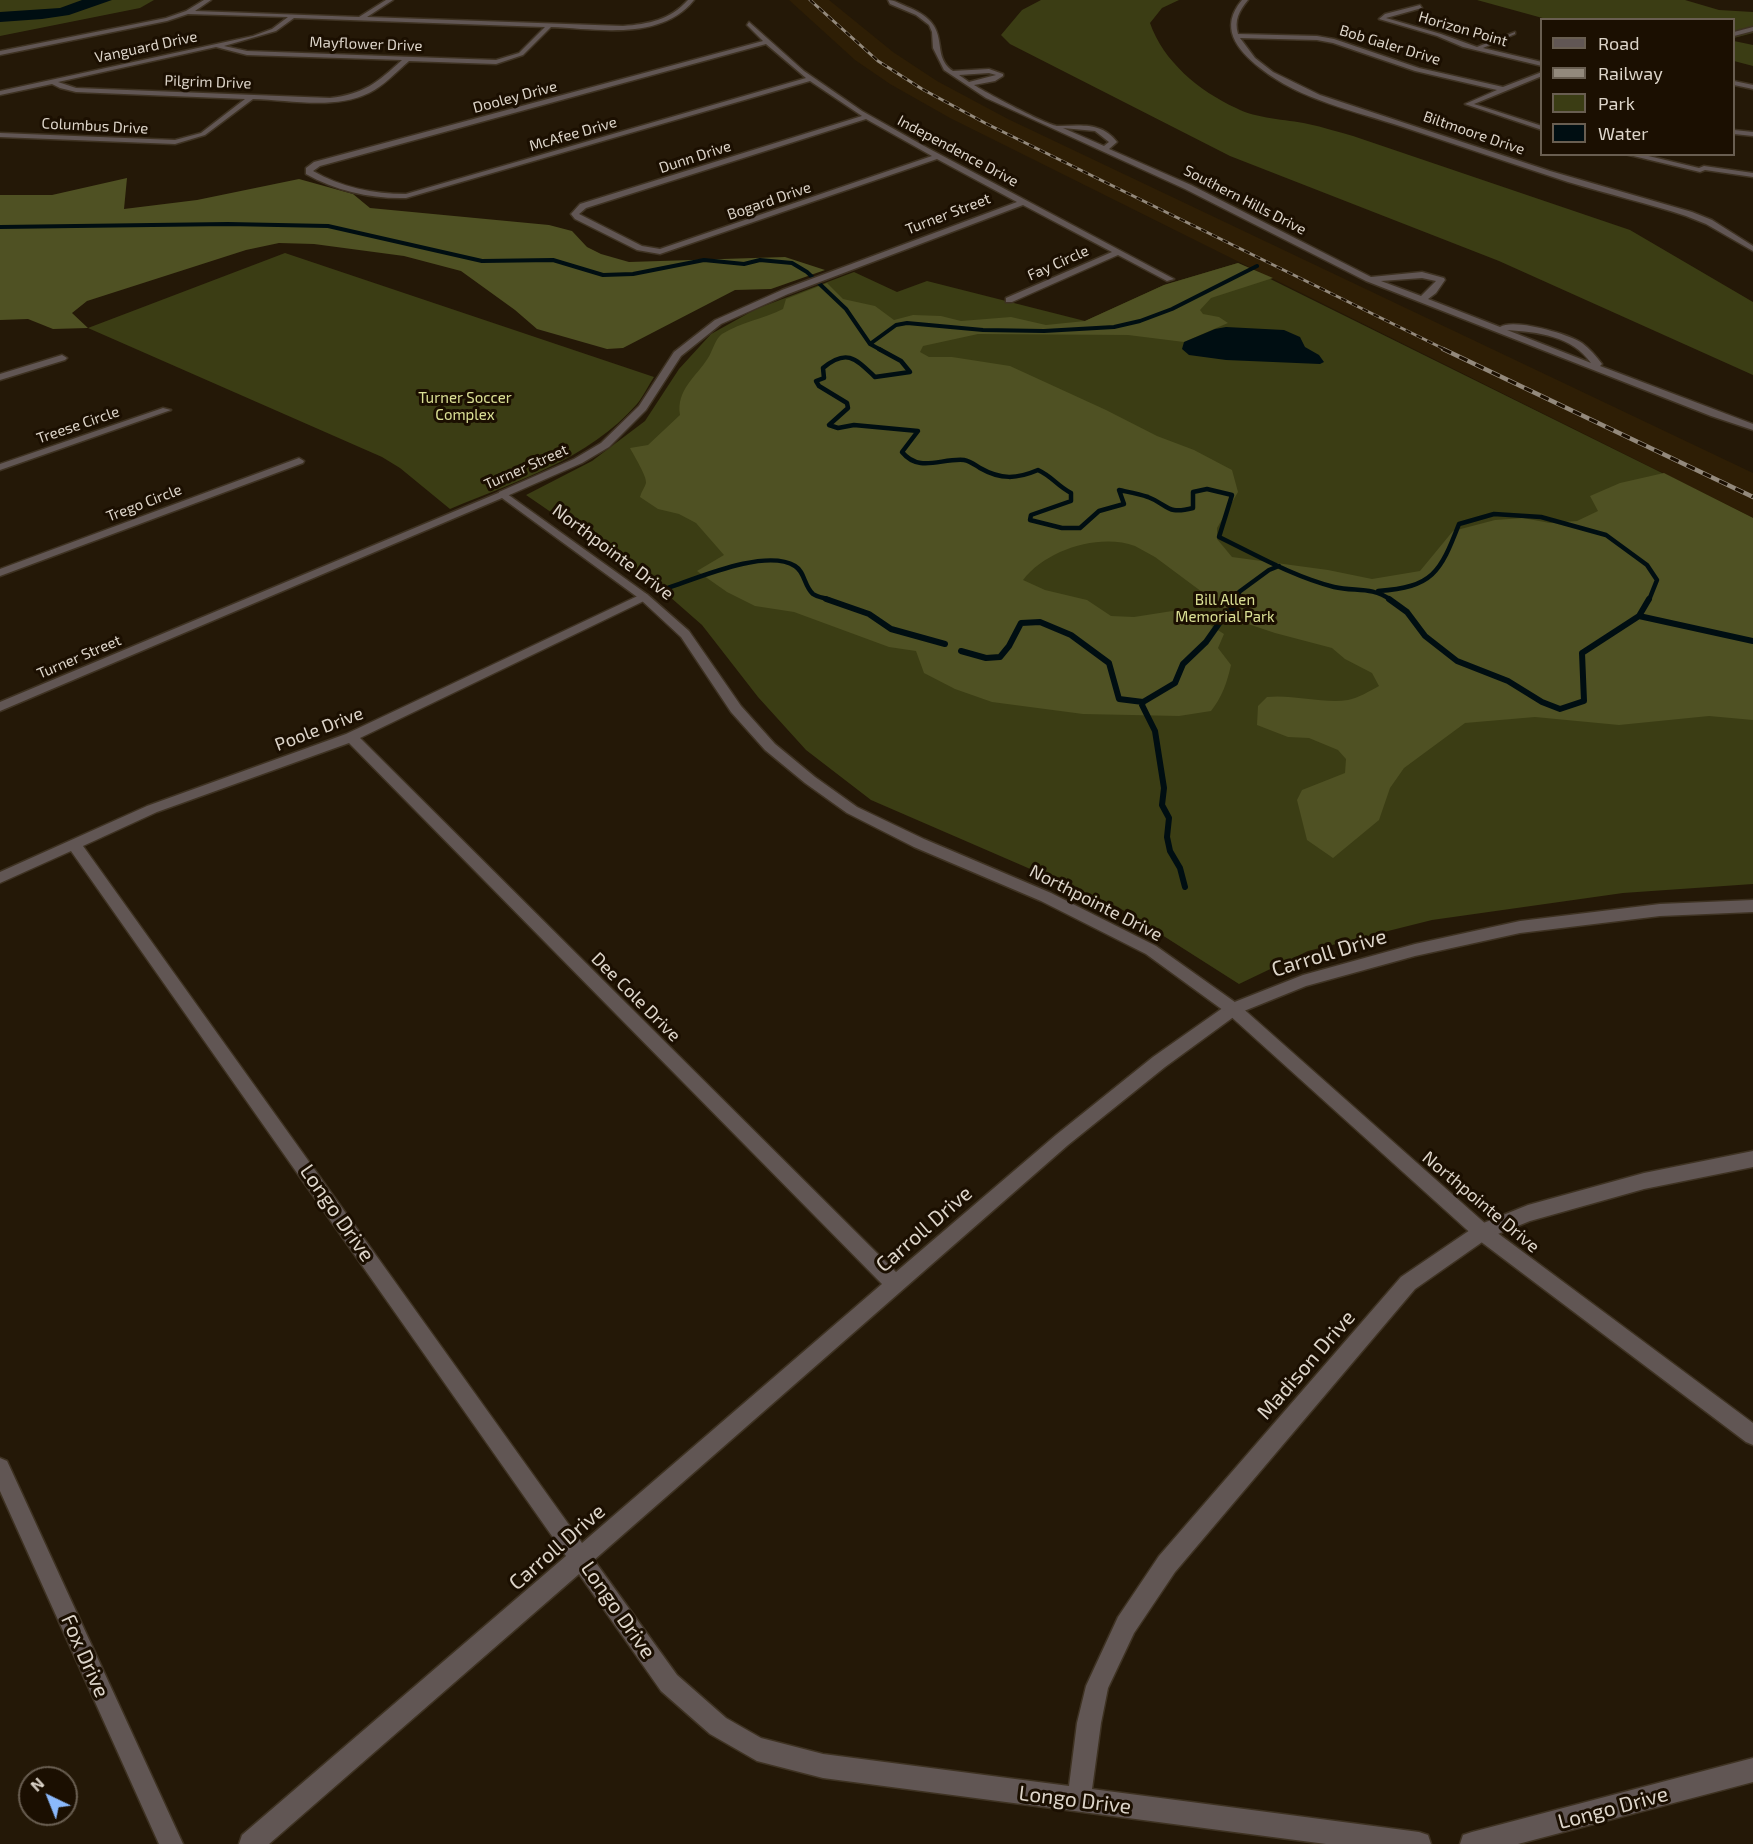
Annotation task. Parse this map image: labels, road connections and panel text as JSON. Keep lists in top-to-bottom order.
{
  "streets": {
    "street": [
      "Horizon Point",
      "Mayflower Drive",
      "Bob Galer Drive",
      "Vanguard Drive",
      "Pilgrim Drive",
      "Dooley Drive",
      "Columbus Drive",
      "Biltmoore Drive",
      "McAfee Drive",
      "Independence Drive",
      "Dunn Drive",
      "Southern Hills Drive",
      "Bogard Drive",
      "Turner Street",
      "Fay Circle",
      "Treese Circle",
      "Trego Circle",
      "Northpointe Drive",
      "Poole Drive",
      "Carroll Drive",
      "Dee Cole Drive",
      "Longo Drive",
      "Madison Drive",
      "Fox Drive"
    ]
  },
  "crossings": [
    ["Mayflower Drive", "Vanguard Drive"],
    ["Mayflower Drive", "Pilgrim Drive"],
    ["Bob Galer Drive", "Biltmoore Drive"],
    ["Vanguard Drive", "Pilgrim Drive"],
    ["Pilgrim Drive", "Columbus Drive"],
    ["Dooley Drive", "McAfee Drive"],
    ["Dooley Drive", "Independence Drive"],
    ["McAfee Drive", "Independence Drive"],
    ["Independence Drive", "Dunn Drive"],
    ["Independence Drive", "Bogard Drive"],
    ["Independence Drive", "Turner Street"],
    ["Independence Drive", "Fay Circle"],
    ["Dunn Drive", "Bogard Drive"],
    ["Turner Street", "Northpointe Drive"],
    ["Northpointe Drive", "Poole Drive"],
    ["Northpointe Drive", "Carroll Drive"],
    ["Northpointe Drive", "Madison Drive"],
    ["Poole Drive", "Dee Cole Drive"],
    ["Poole Drive", "Longo Drive"],
    ["Carroll Drive", "Dee Cole Drive"],
    ["Carroll Drive", "Longo Drive"],
    ["Longo Drive", "Madison Drive"]
  ],
  "parks": ["Turner Soccer Complex", "Bill Allen Memorial Park"],
  "legend": [
    "Road",
    "Railway",
    "Park",
    "Water"
  ],
  "north": "top left"
}
